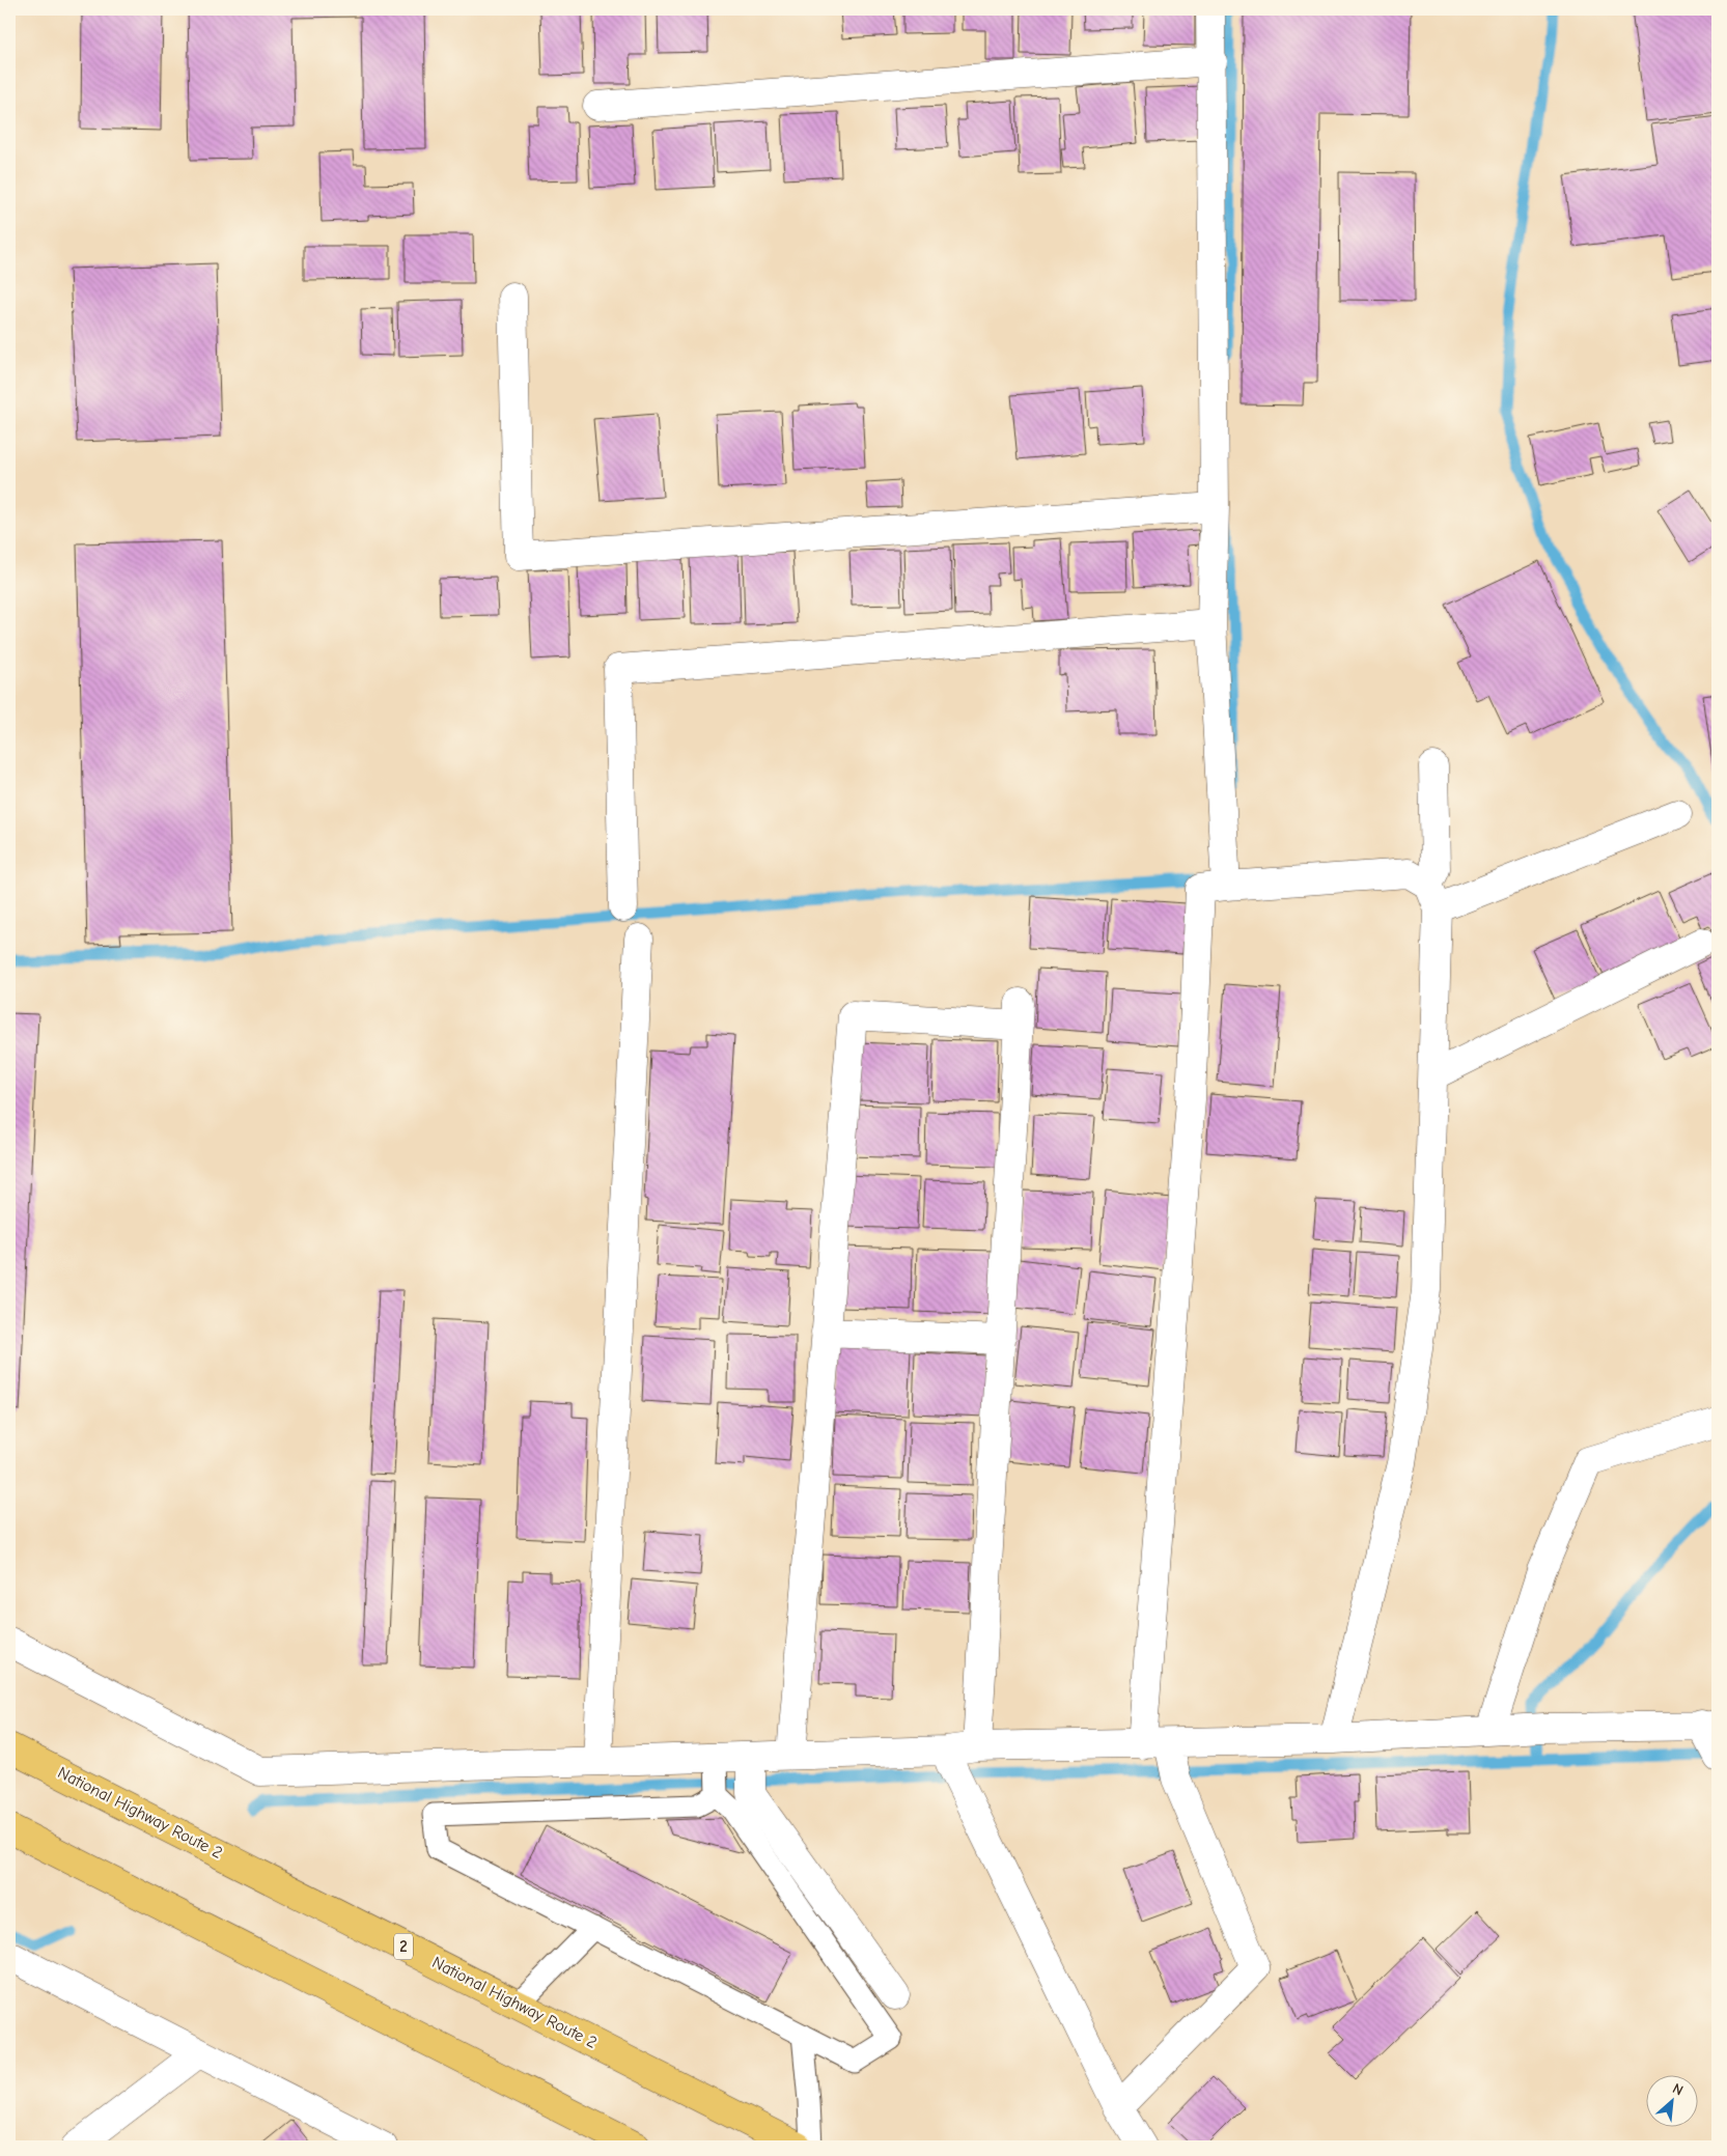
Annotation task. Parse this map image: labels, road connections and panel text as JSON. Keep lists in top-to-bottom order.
{
  "streets": {
    "highway": ["National Highway Route 2", "2"]
  },
  "north": "top right"
}
